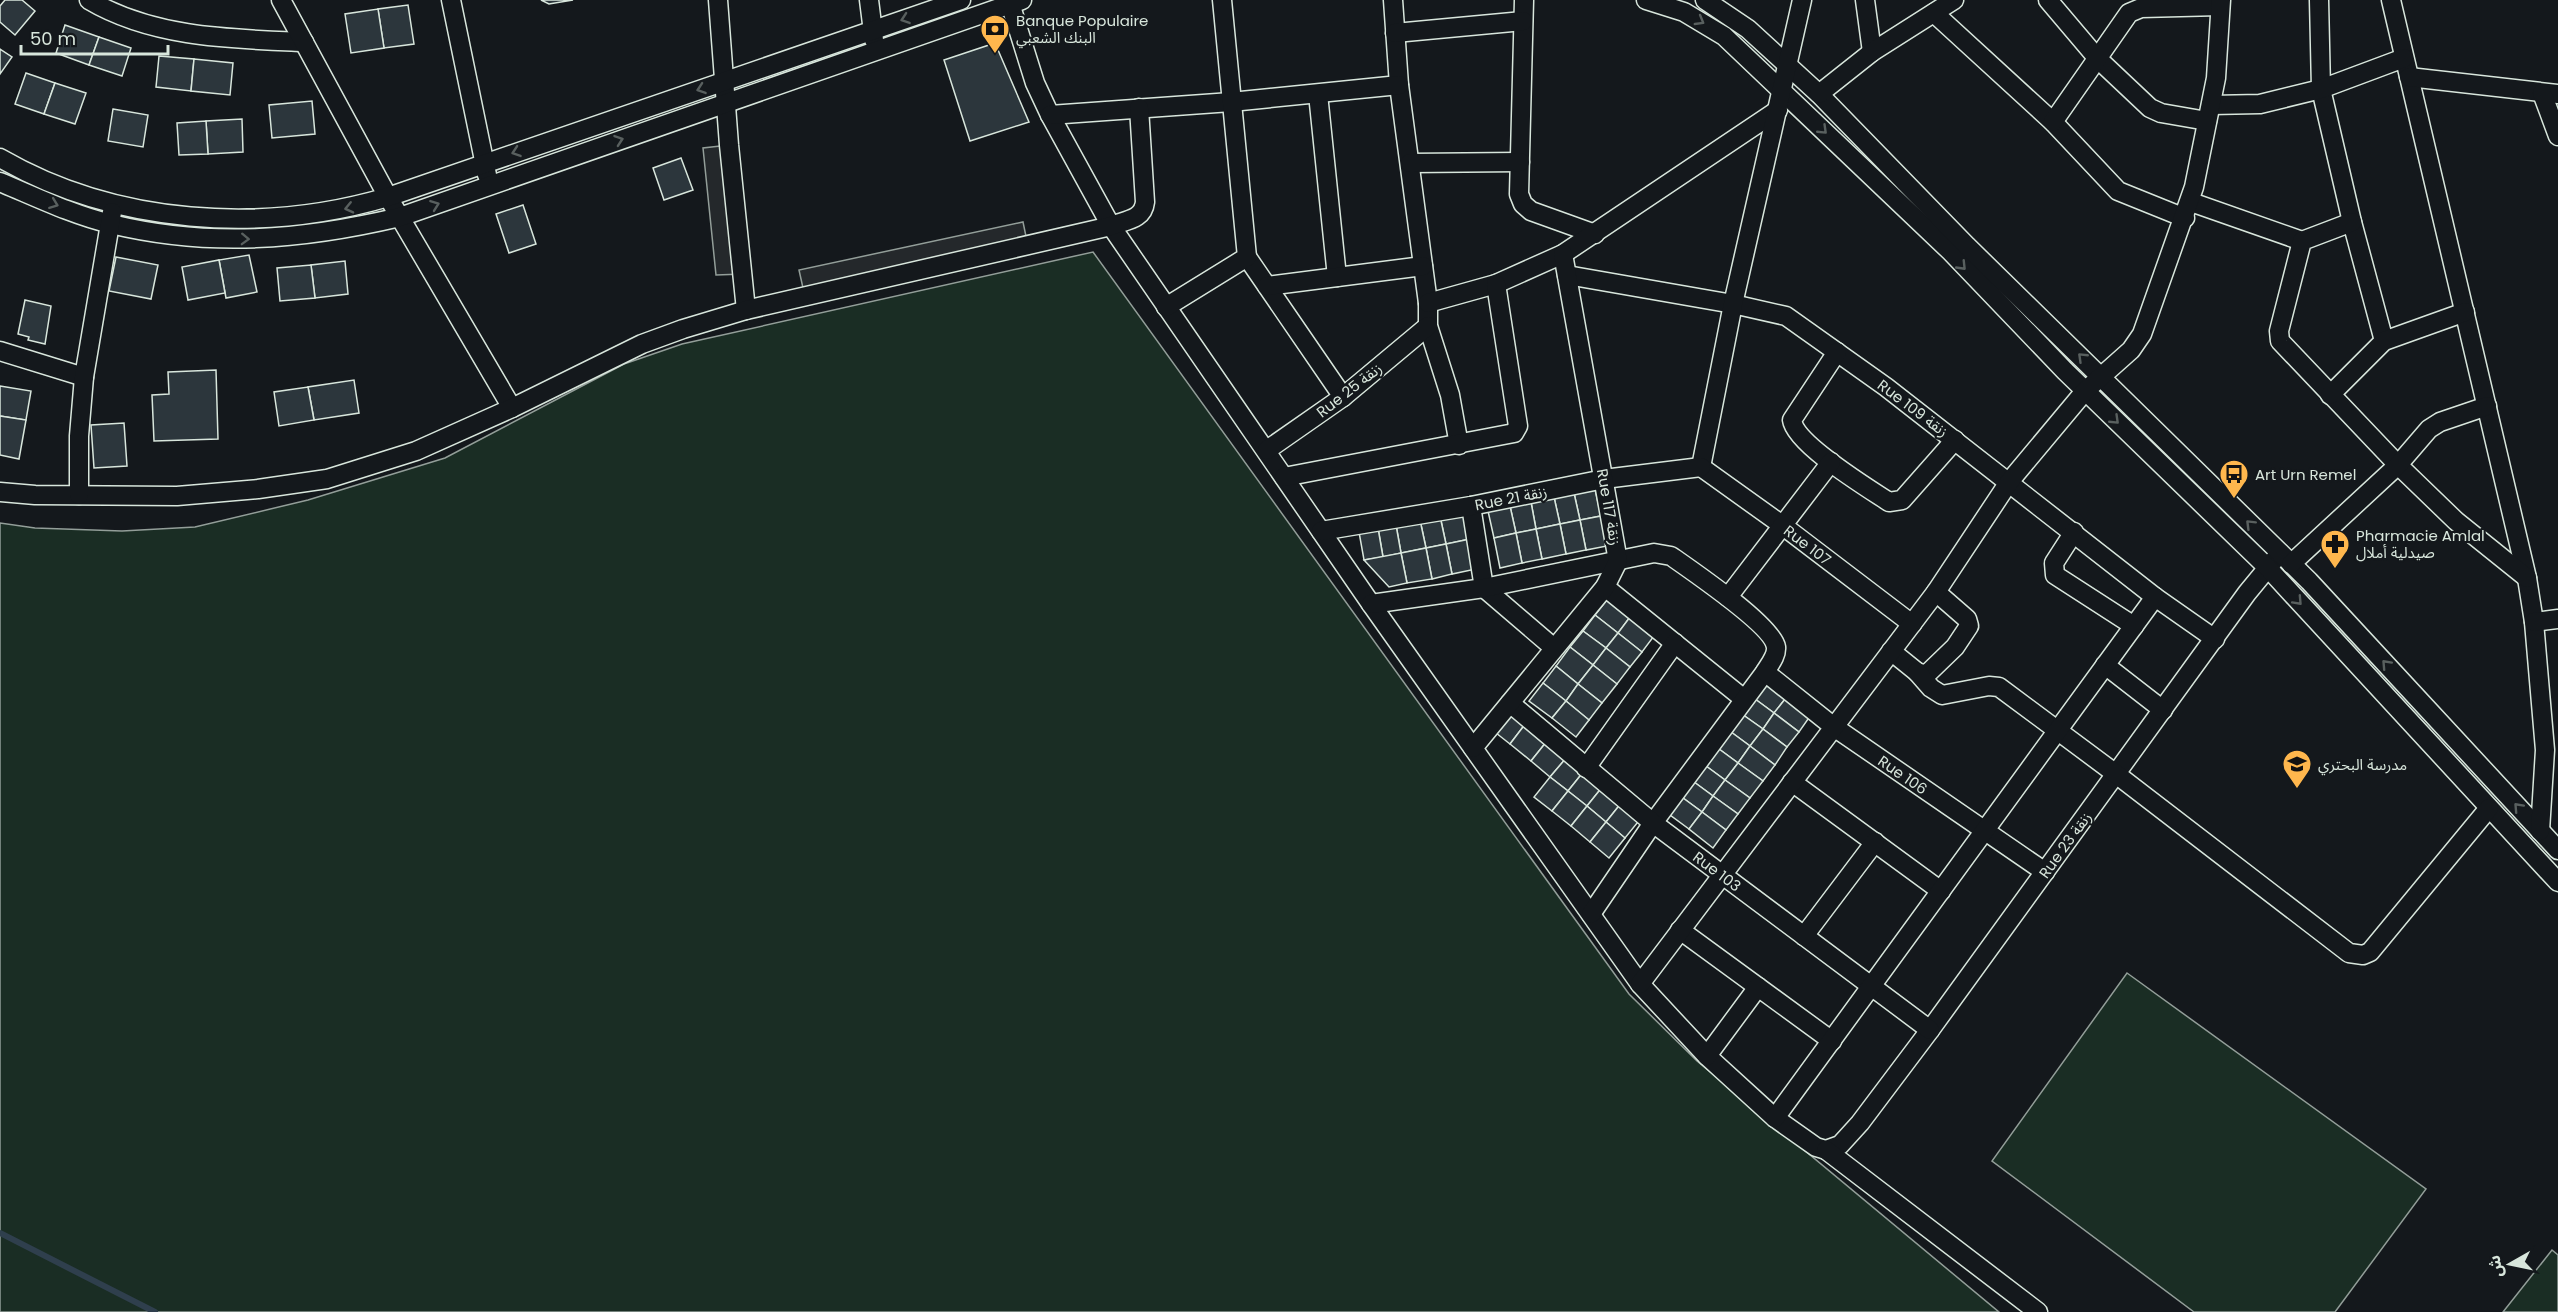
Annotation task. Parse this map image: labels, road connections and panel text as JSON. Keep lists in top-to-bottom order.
{
  "streets": {
    "street": [
      "Rue 25 زنقة",
      "Rue 109 زنقة",
      "Rue 21 زنقة",
      "Rue 117 زنقة",
      "Rue 107",
      "Rue 106",
      "Rue 23 زنقة",
      "Rue 103"
    ]
  },
  "crossings": [
    ["Rue 109 زنقة", "Rue 117 زنقة"],
    ["Rue 109 زنقة", "Rue 23 زنقة"],
    ["Rue 21 زنقة", "Rue 117 زنقة"],
    ["Rue 21 زنقة", "Rue 107"],
    ["Rue 117 زنقة", "Rue 103"],
    ["Rue 106", "Rue 23 زنقة"],
    ["Rue 23 زنقة", "Rue 103"]
  ],
  "places": {
    "bank": ["Banque Populaire البنك الشعبي"],
    "bus stop": ["Art Urn Remel"],
    "pharmacy": ["Pharmacie Amlal صيدلية أملال"],
    "school or university": ["مدرسة البحتري"]
  },
  "scale_bar": "50 m",
  "north": "left"
}
